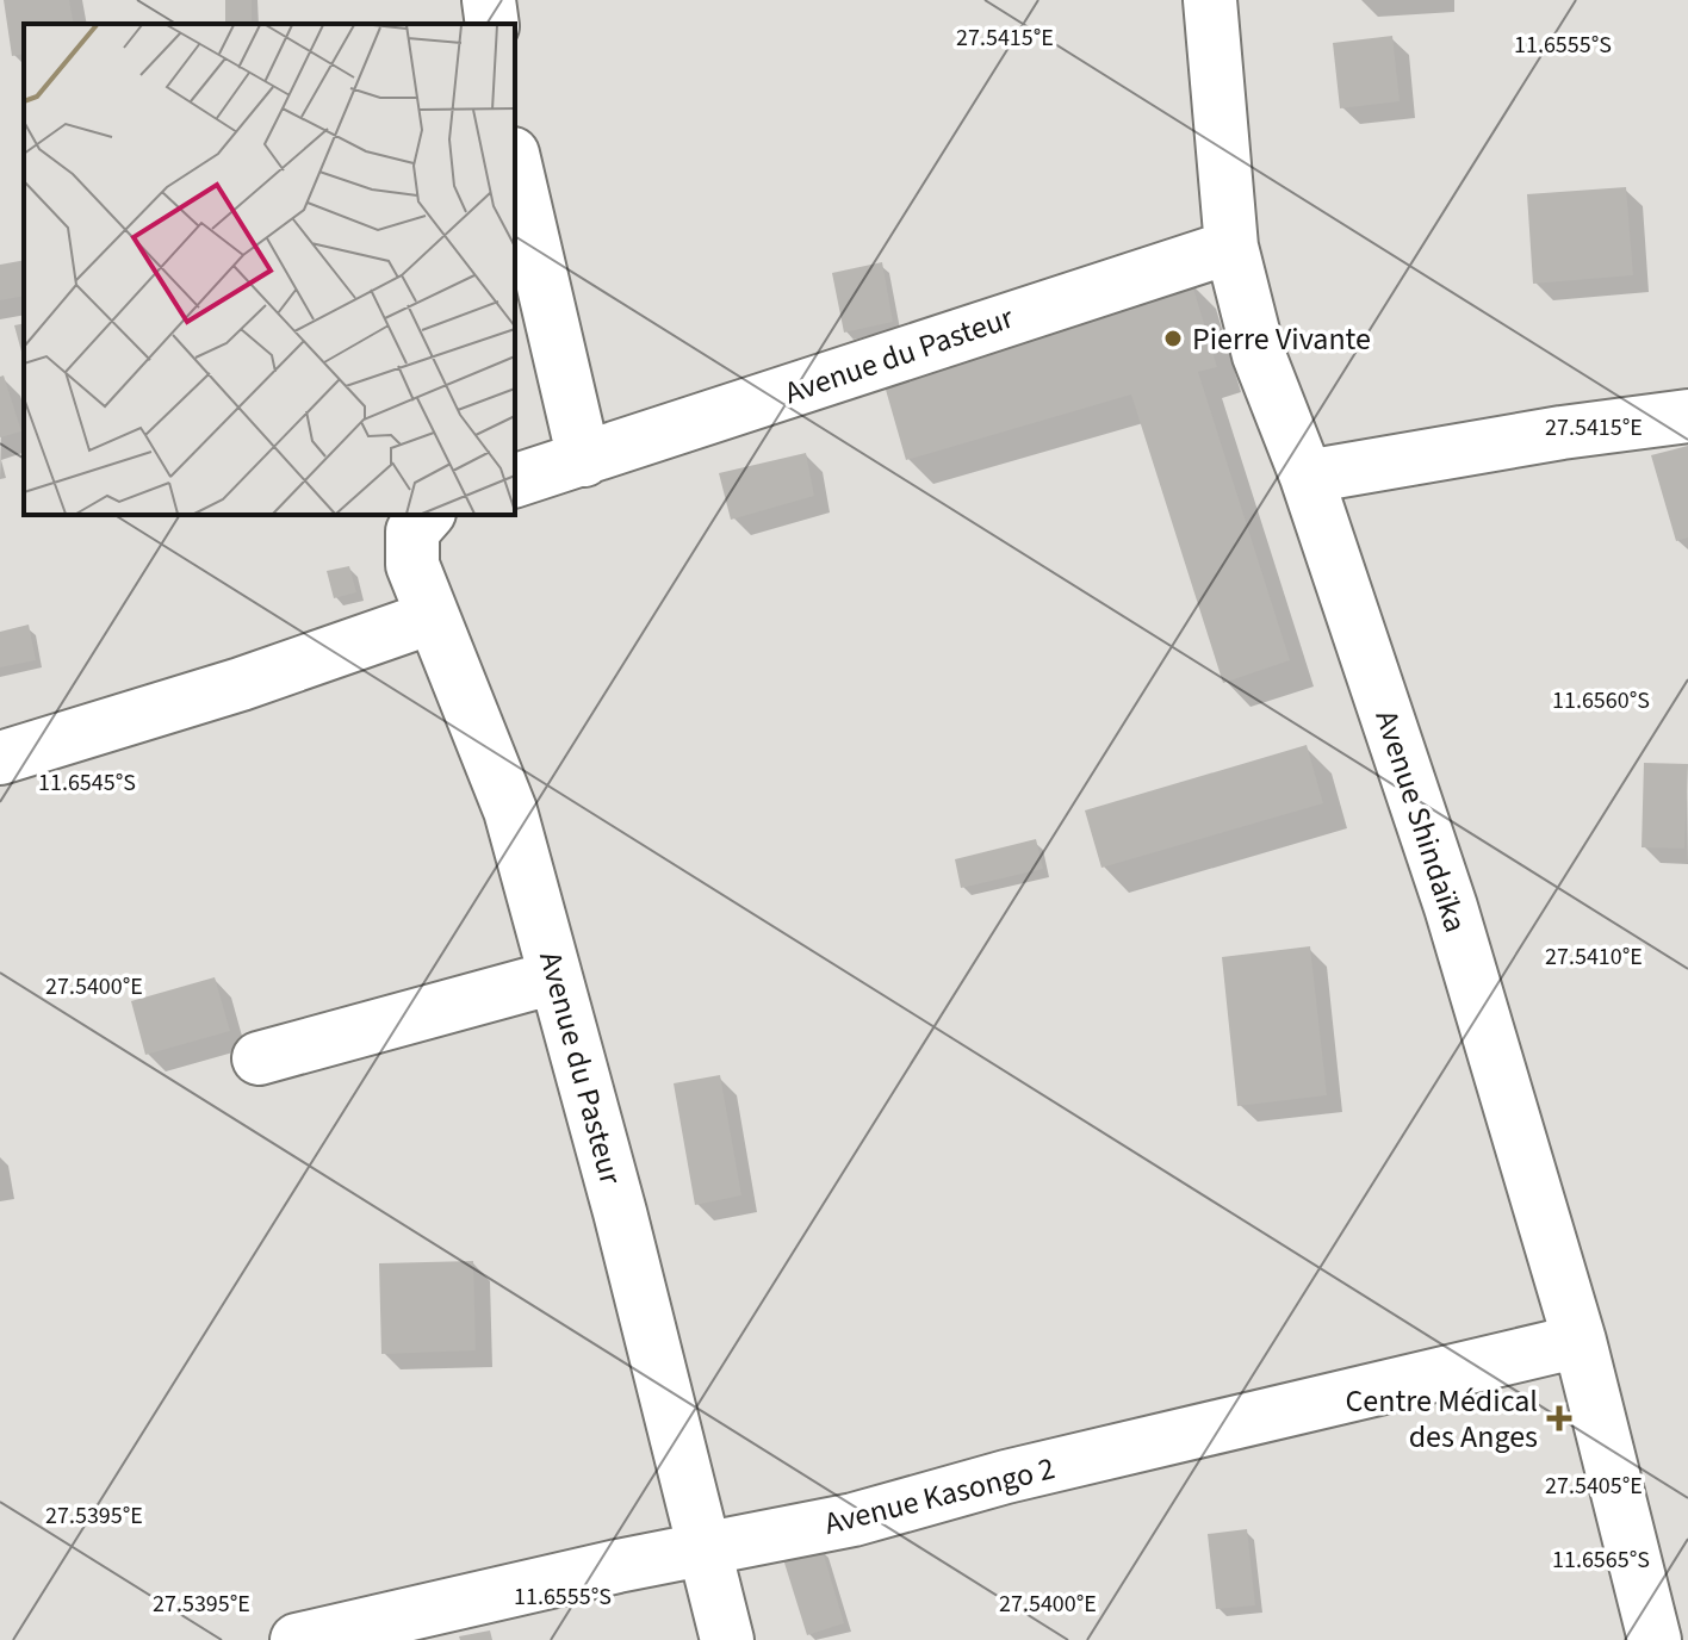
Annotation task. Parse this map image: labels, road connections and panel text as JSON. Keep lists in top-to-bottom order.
{
  "streets": {
    "street": ["Avenue du Pasteur", "Avenue Shindaïka", "Avenue Kasongo 2"]
  },
  "crossings": [
    ["Avenue du Pasteur", "Avenue Shindaïka"],
    ["Avenue du Pasteur", "Avenue Kasongo 2"],
    ["Avenue Shindaïka", "Avenue Kasongo 2"]
  ],
  "places": {
    "other": ["Pierre Vivante"],
    "health": ["Centre Médical des Anges"]
  },
  "coordinates": [
    "27.5415°E",
    "11.6555°S",
    "11.6560°S",
    "11.6545°S",
    "27.5410°E",
    "27.5400°E",
    "27.5405°E",
    "27.5395°E",
    "11.6565°S"
  ]
}
